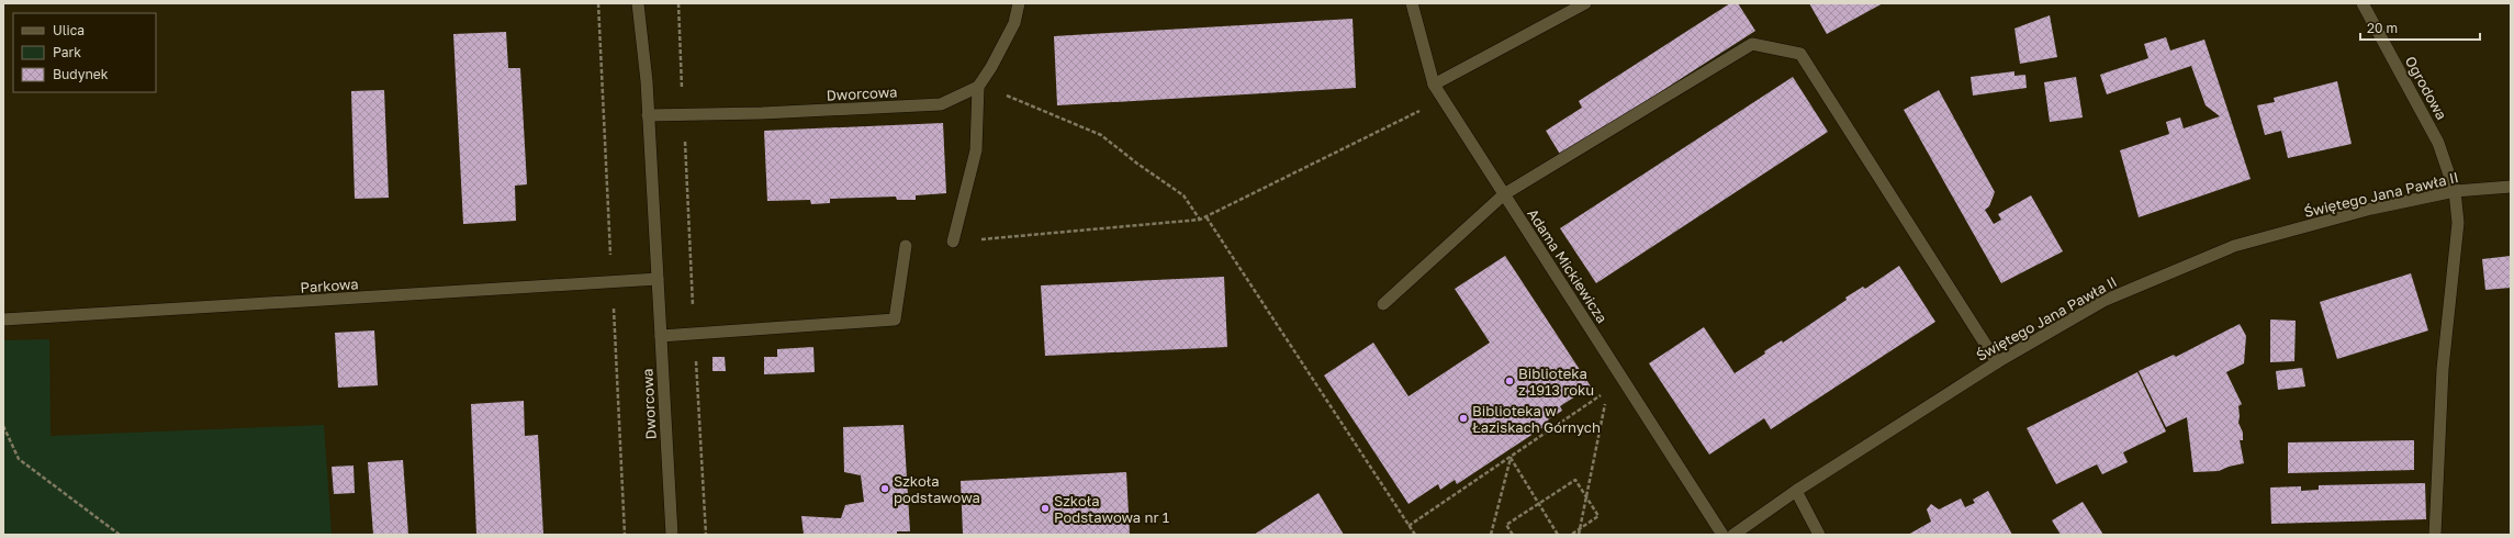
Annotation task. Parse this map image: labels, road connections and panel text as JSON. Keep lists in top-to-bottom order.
{
  "streets": {
    "street": [
      "Ogrodowa",
      "Dworcowa",
      "Świętego Jana Pawła II",
      "Adama Mickiewicza",
      "Parkowa"
    ]
  },
  "crossings": [
    ["Ogrodowa", "Świętego Jana Pawła II"],
    ["Dworcowa", "Parkowa"]
  ],
  "places": [
    "Biblioteka z 1913 roku",
    "Biblioteka w Łaziskach Górnych",
    "Szkoła podstawowa",
    "Szkoła Podstawowa nr 1"
  ],
  "legend": ["Ulica", "Park", "Budynek"],
  "scale_bar": "20 m"
}
